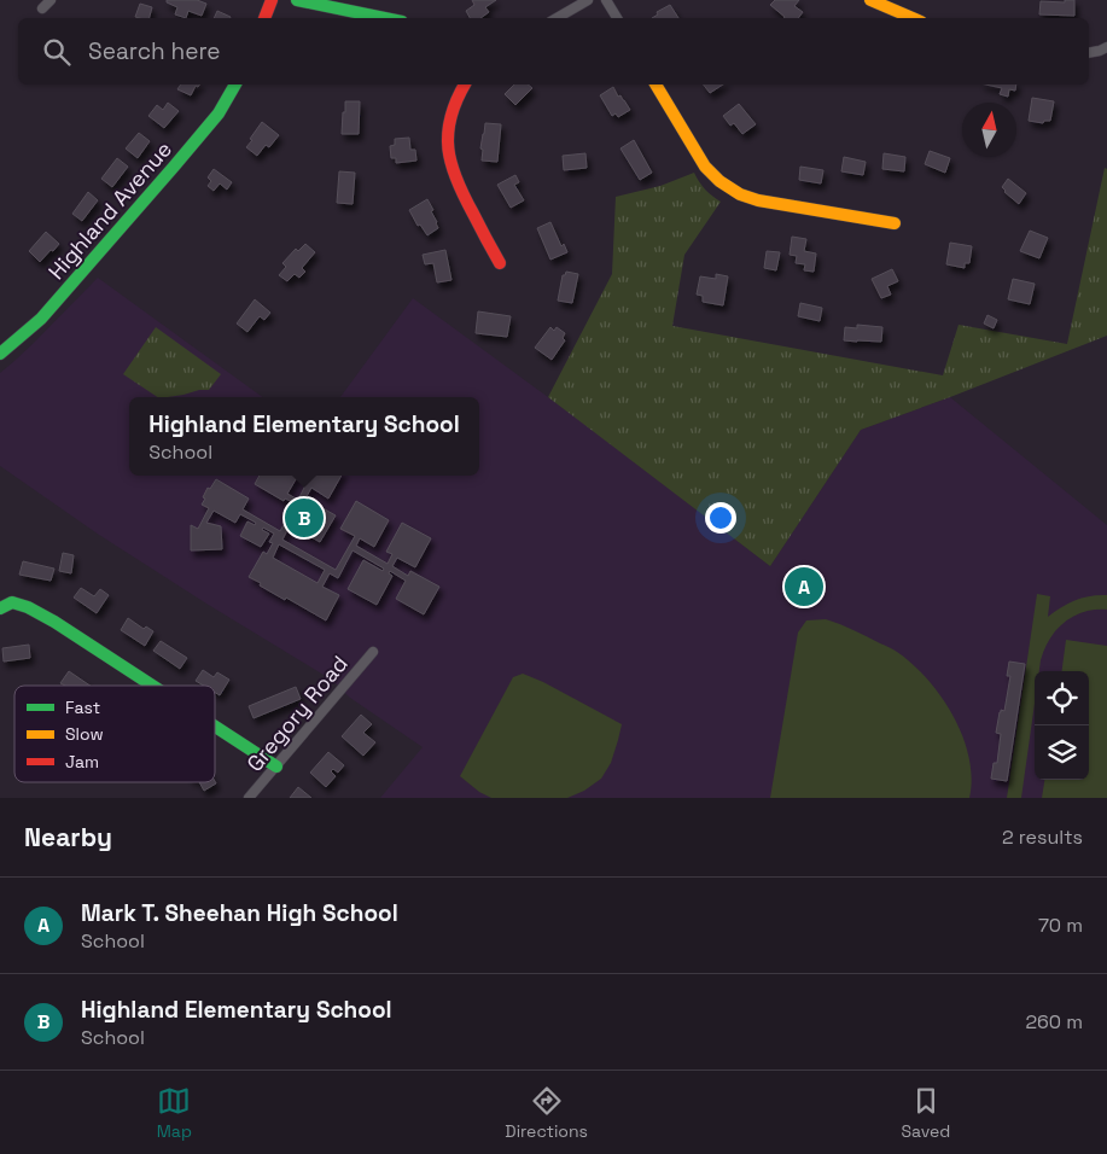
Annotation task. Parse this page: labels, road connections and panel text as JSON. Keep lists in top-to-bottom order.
{
  "streets": {
    "street": ["Highland Avenue", "Gregory Road"]
  },
  "legend": ["Fast", "Slow", "Jam"],
  "north": "top",
  "page": {
    "search": "Search here",
    "popup": ["Highland Elementary School", "School"],
    "pins": ["B", "A"],
    "heading": ["Nearby", "2 results"],
    "list": [
      {
        "mark": "A",
        "name": "Mark T. Sheehan High School",
        "note": "School",
        "value": "70 m"
      },
      {
        "mark": "B",
        "name": "Highland Elementary School",
        "note": "School",
        "value": "260 m"
      }
    ],
    "nav": ["Map", "Directions", "Saved"]
  }
}
